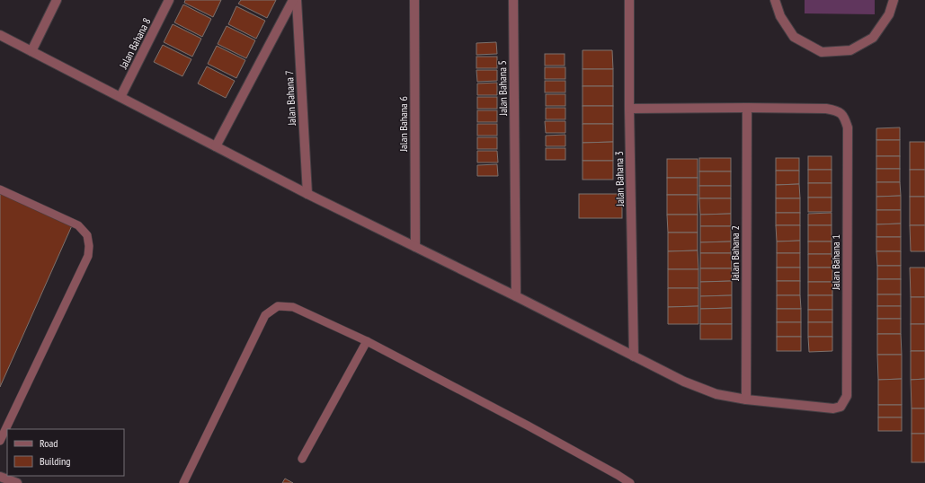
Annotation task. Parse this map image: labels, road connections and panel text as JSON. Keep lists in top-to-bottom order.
{
  "streets": {
    "street": [
      "Jalan Bahana 8",
      "Jalan Bahana 5",
      "Jalan Bahana 7",
      "Jalan Bahana 6",
      "Jalan Bahana 3",
      "Jalan Bahana 2",
      "Jalan Bahana 1"
    ]
  },
  "crossings": [
    ["Jalan Bahana 2", "Jalan Bahana 1"]
  ],
  "legend": ["Road", "Building"]
}
